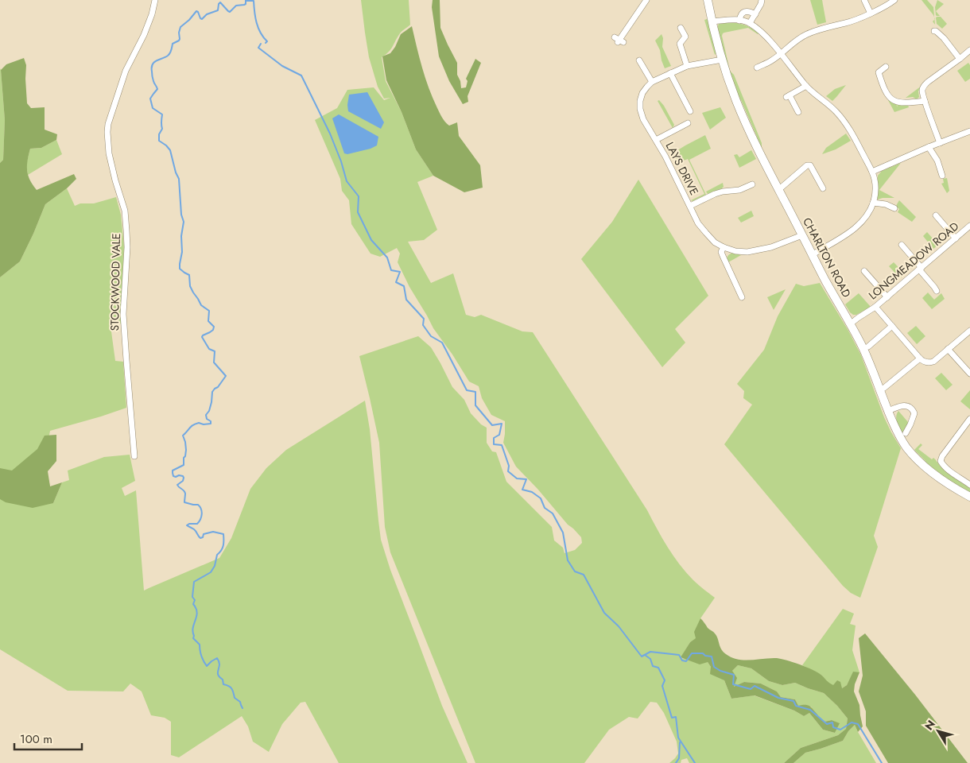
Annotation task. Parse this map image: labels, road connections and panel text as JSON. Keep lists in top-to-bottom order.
{
  "streets": {
    "street": [
      "LAYS DRIVE",
      "CHARLTON ROAD",
      "LONGMEADOW ROAD",
      "STOCKWOOD VALE"
    ]
  },
  "crossings": [
    ["LAYS DRIVE", "CHARLTON ROAD"],
    ["CHARLTON ROAD", "LONGMEADOW ROAD"]
  ],
  "scale_bar": "100 m",
  "north": "top left"
}
